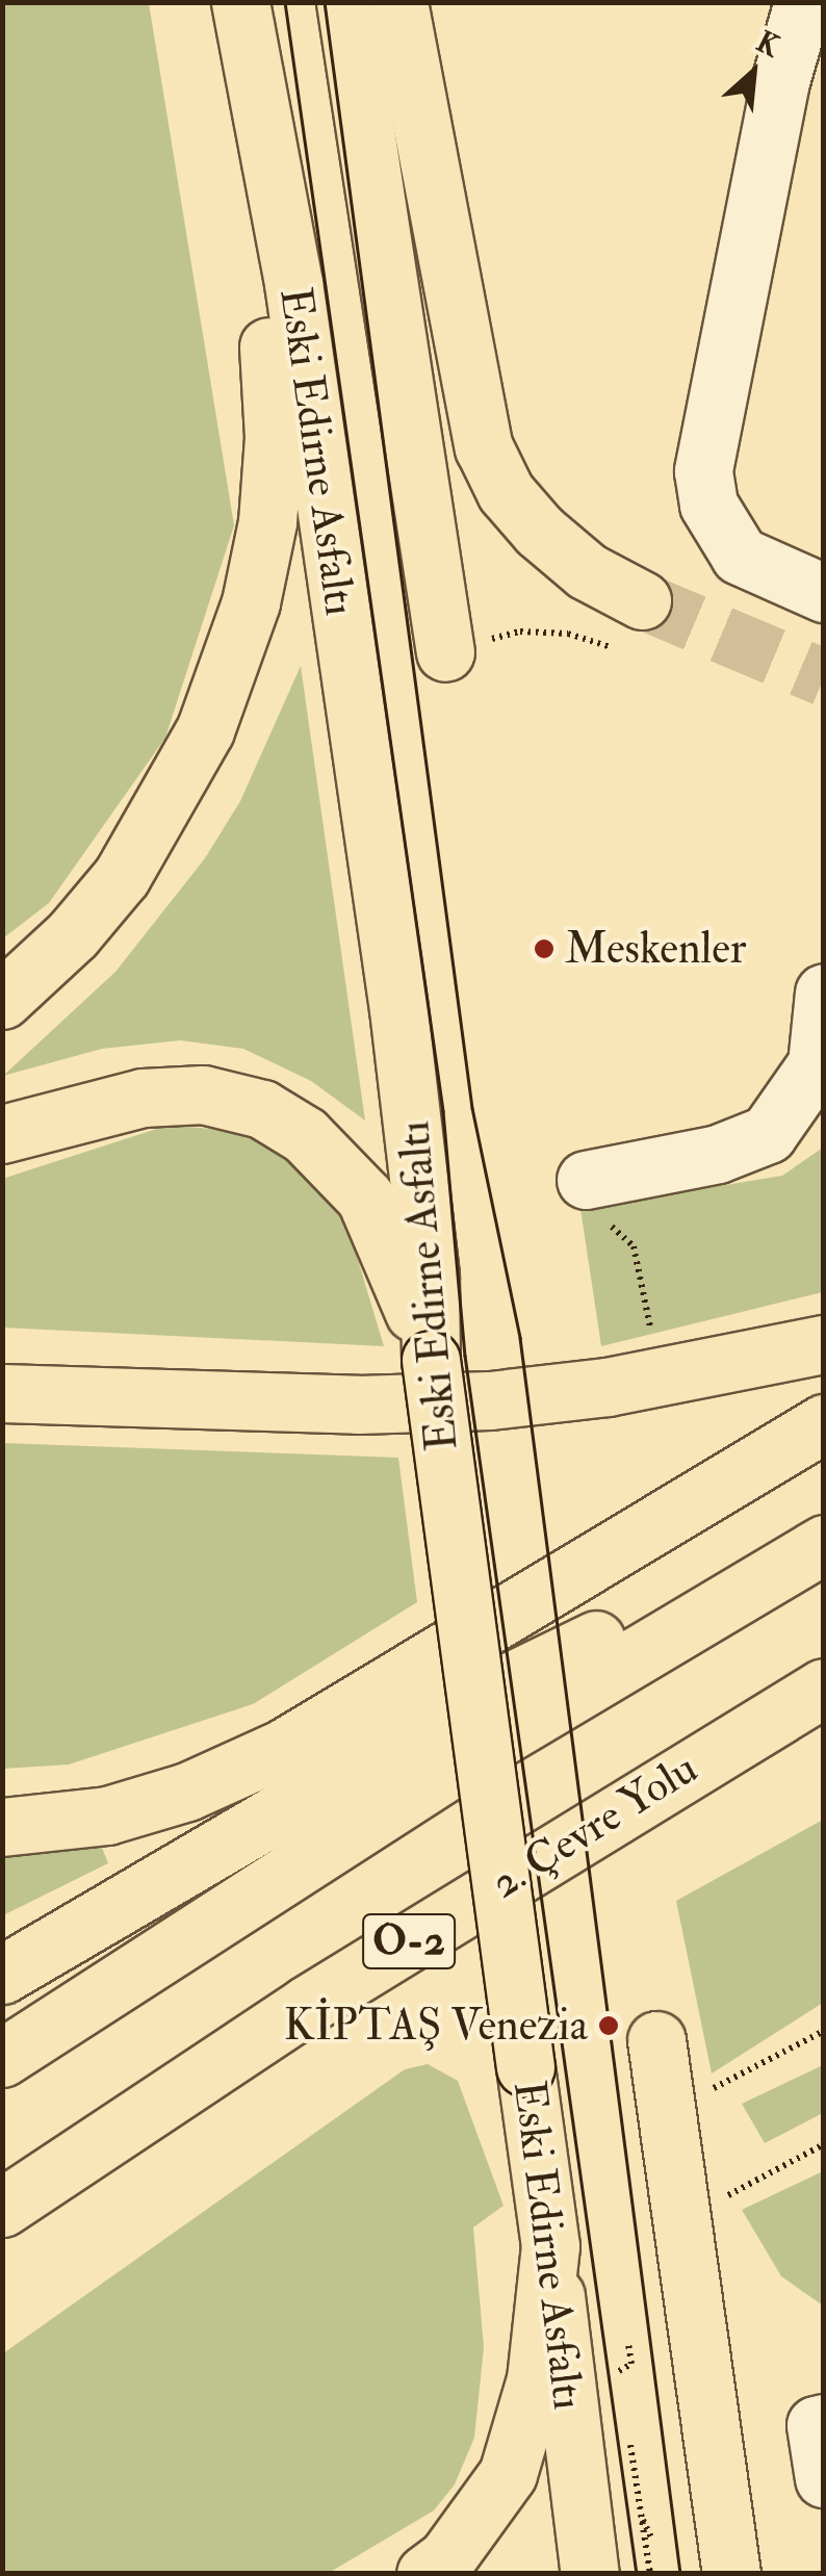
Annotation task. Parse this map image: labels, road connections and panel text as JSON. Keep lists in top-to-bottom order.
{
  "streets": {
    "main road": ["Eski Edirne Asfaltı", "2. Çevre Yolu", "O-2"]
  },
  "places": ["Meskenler", "KİPTAŞ Venezia"],
  "north": "top right"
}
